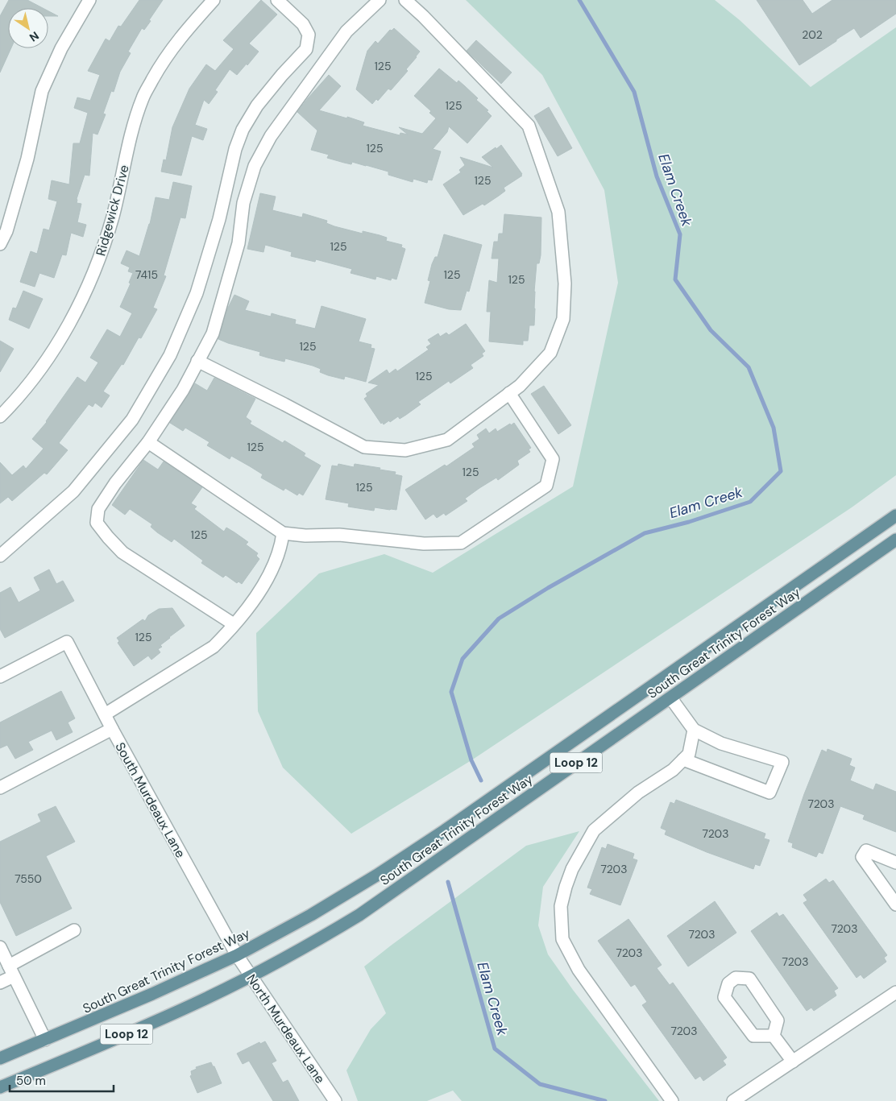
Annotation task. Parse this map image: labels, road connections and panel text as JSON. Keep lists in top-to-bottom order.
{
  "streets": {
    "main road": ["South Great Trinity Forest Way", "Loop 12"],
    "street": ["Ridgewick Drive", "South Murdeaux Lane", "North Murdeaux Lane"]
  },
  "crossings": [
    ["South Great Trinity Forest Way", "South Murdeaux Lane"],
    ["South Great Trinity Forest Way", "North Murdeaux Lane"],
    ["South Murdeaux Lane", "North Murdeaux Lane"]
  ],
  "water": ["Elam Creek"],
  "house_numbers": [
    "202",
    "125",
    "125",
    "125",
    "125",
    "125",
    "7415",
    "125",
    "125",
    "125",
    "125",
    "125",
    "125",
    "125",
    "125",
    "125",
    "7203",
    "7203",
    "7203",
    "7550",
    "7203",
    "7203",
    "7203",
    "7203",
    "7203"
  ],
  "scale_bar": "50 m",
  "north": "bottom right"
}
